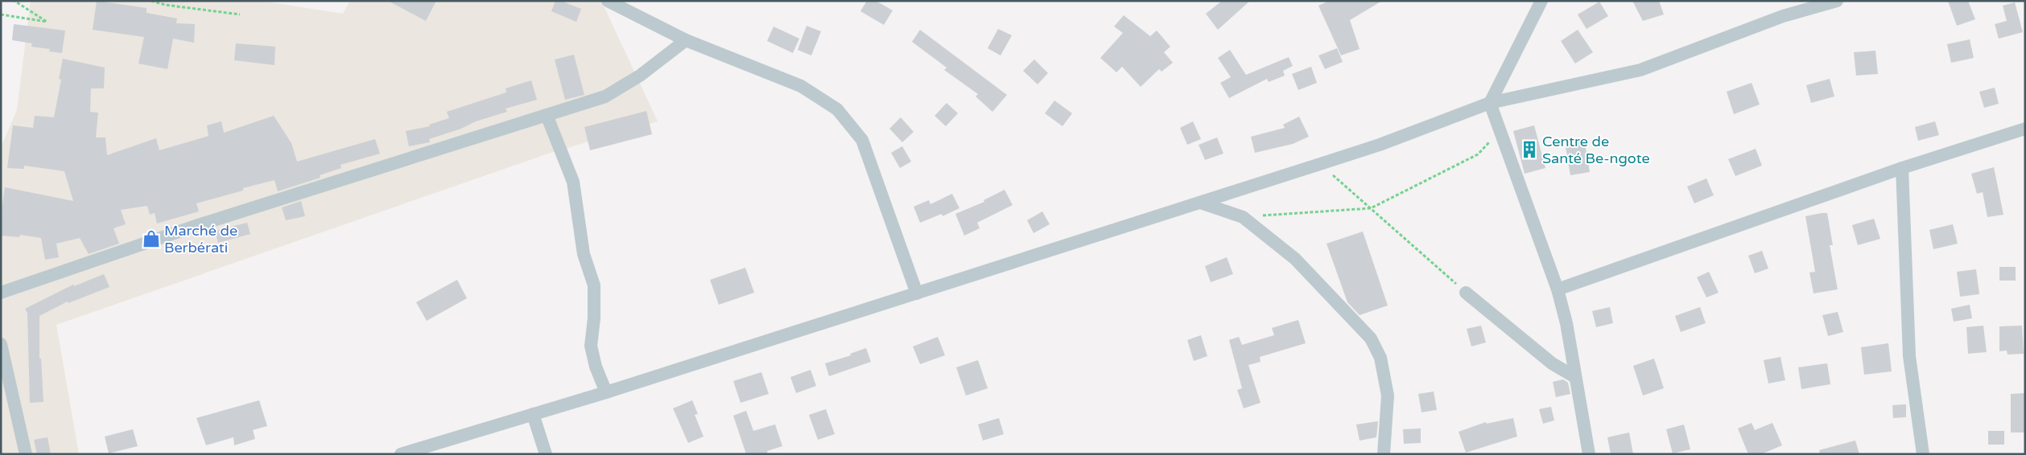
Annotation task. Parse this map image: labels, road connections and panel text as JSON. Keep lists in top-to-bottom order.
{
  "places": {
    "building": ["Centre de Santé Be-ngote"],
    "shop": ["Marché de Berbérati"]
  }
}
